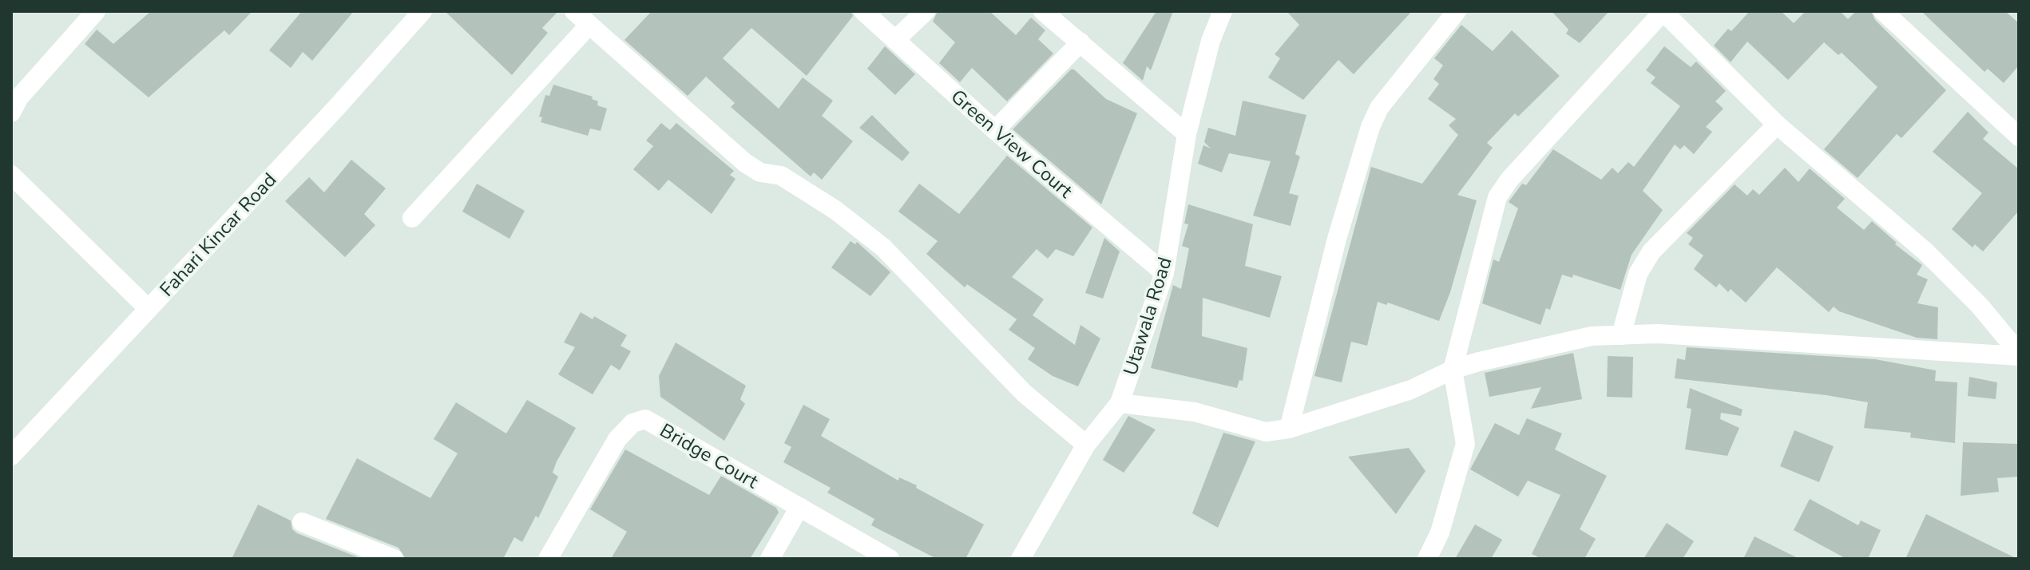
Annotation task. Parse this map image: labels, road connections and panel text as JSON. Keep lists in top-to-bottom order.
{
  "streets": {
    "street": [
      "Green View Court",
      "Fahari Kincar Road",
      "Utawala Road",
      "Bridge Court"
    ]
  },
  "crossings": [
    ["Green View Court", "Utawala Road"]
  ]
}
